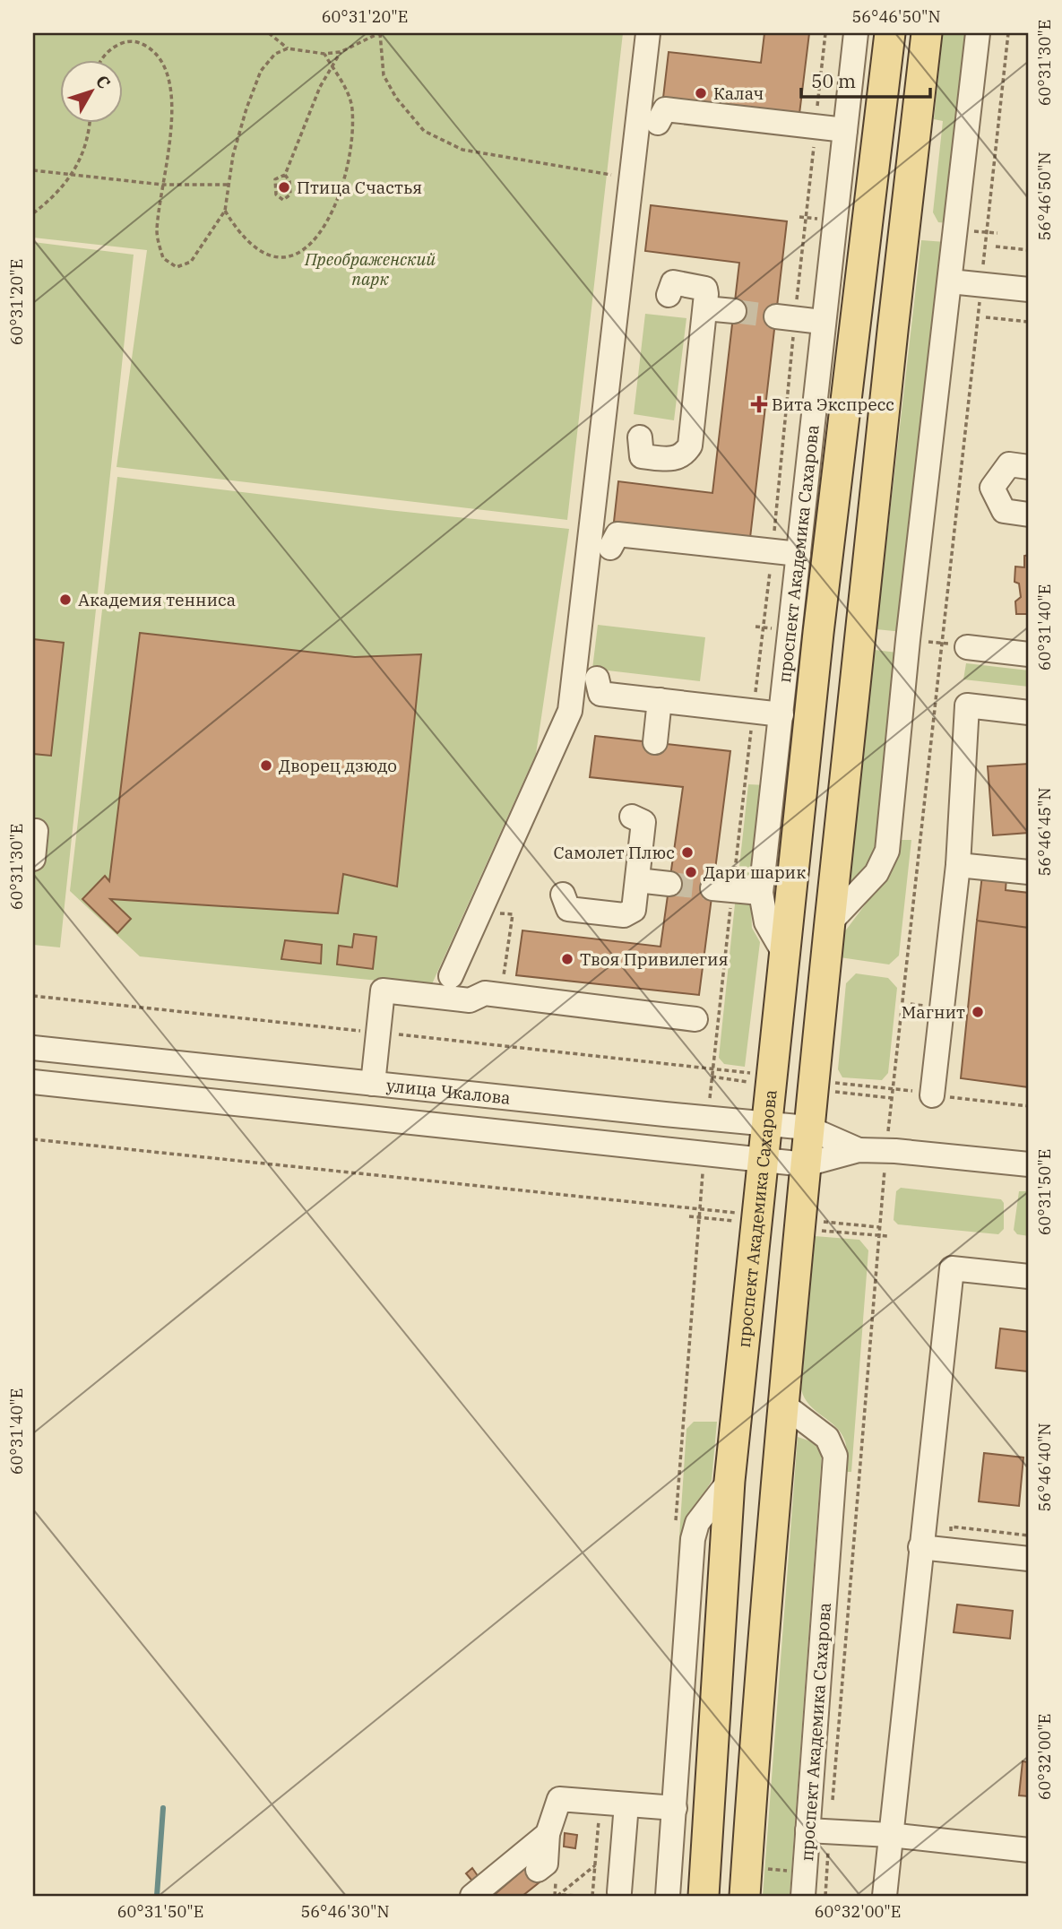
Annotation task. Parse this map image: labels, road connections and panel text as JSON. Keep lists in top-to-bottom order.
{
  "streets": {
    "main road": ["проспект Академика Сахарова"],
    "street": ["улица Чкалова"]
  },
  "crossings": [
    ["проспект Академика Сахарова", "улица Чкалова"]
  ],
  "parks": ["Преображенский парк"],
  "places": {
    "other": [
      "Калач",
      "Птица Счастья",
      "Академия тенниса",
      "Дворец дзюдо",
      "Самолет Плюс",
      "Дари шарик",
      "Твоя Привилегия",
      "Магнит"
    ],
    "health": ["Вита Экспресс"]
  },
  "scale_bar": "50 m",
  "north": "top right",
  "coordinates": [
    "60°31'20\"E",
    "56°46'50\"N",
    "60°31'30\"E",
    "60°31'40\"E",
    "56°46'45\"N",
    "60°31'50\"E",
    "56°46'40\"N",
    "60°32'00\"E",
    "56°46'30\"N"
  ]
}
